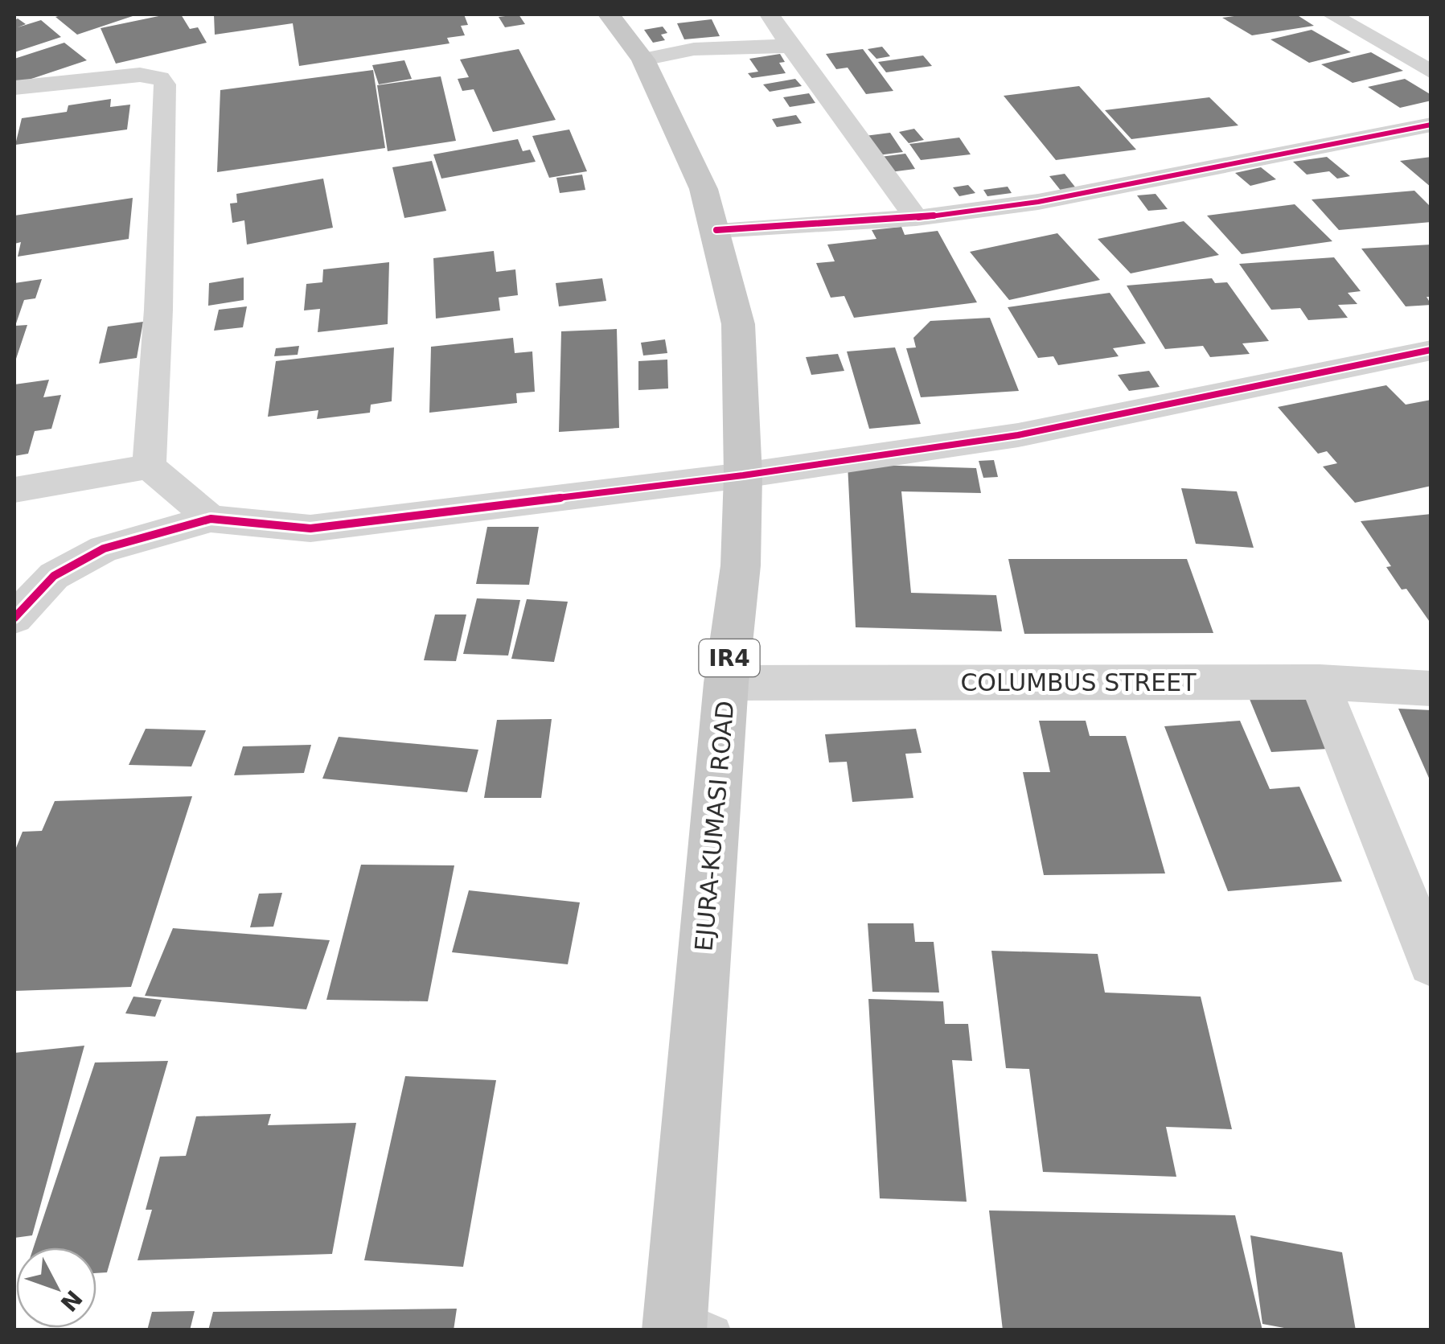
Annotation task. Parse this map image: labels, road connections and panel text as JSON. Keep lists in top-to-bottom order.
{
  "streets": {
    "main road": ["IR4", "EJURA-KUMASI ROAD"],
    "street": ["COLUMBUS STREET"]
  },
  "crossings": [
    ["COLUMBUS STREET", "EJURA-KUMASI ROAD"]
  ],
  "north": "bottom right"
}
